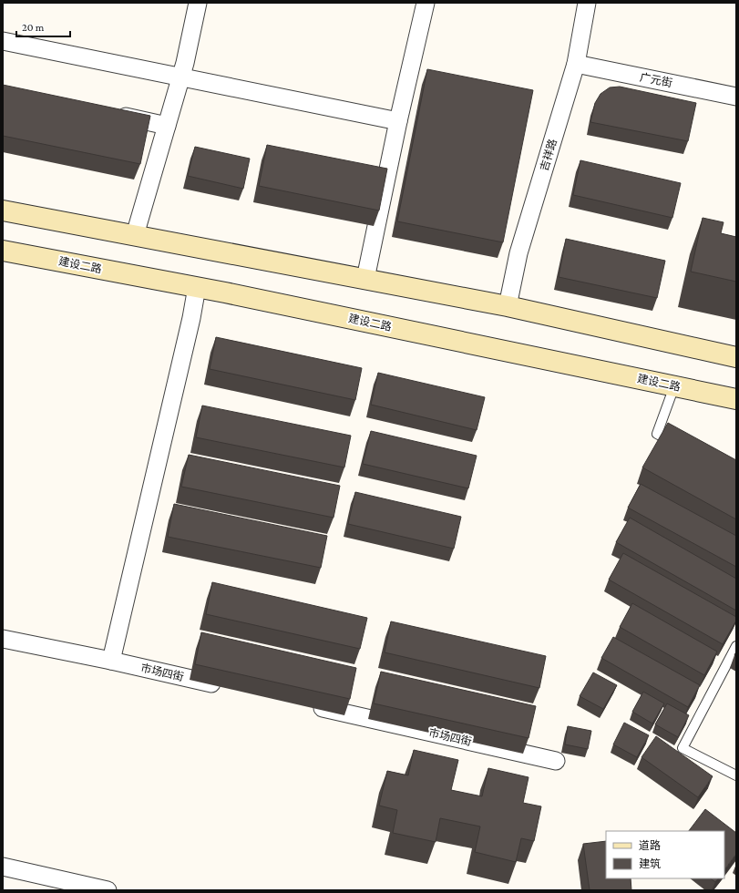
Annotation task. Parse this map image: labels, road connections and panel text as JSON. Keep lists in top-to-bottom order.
{
  "streets": {
    "main road": ["建设二路"],
    "street": ["广元街", "吉祥路", "市场四街"]
  },
  "crossings": [
    ["广元街", "吉祥路"]
  ],
  "legend": ["道路", "建筑"],
  "scale_bar": "20 m"
}
